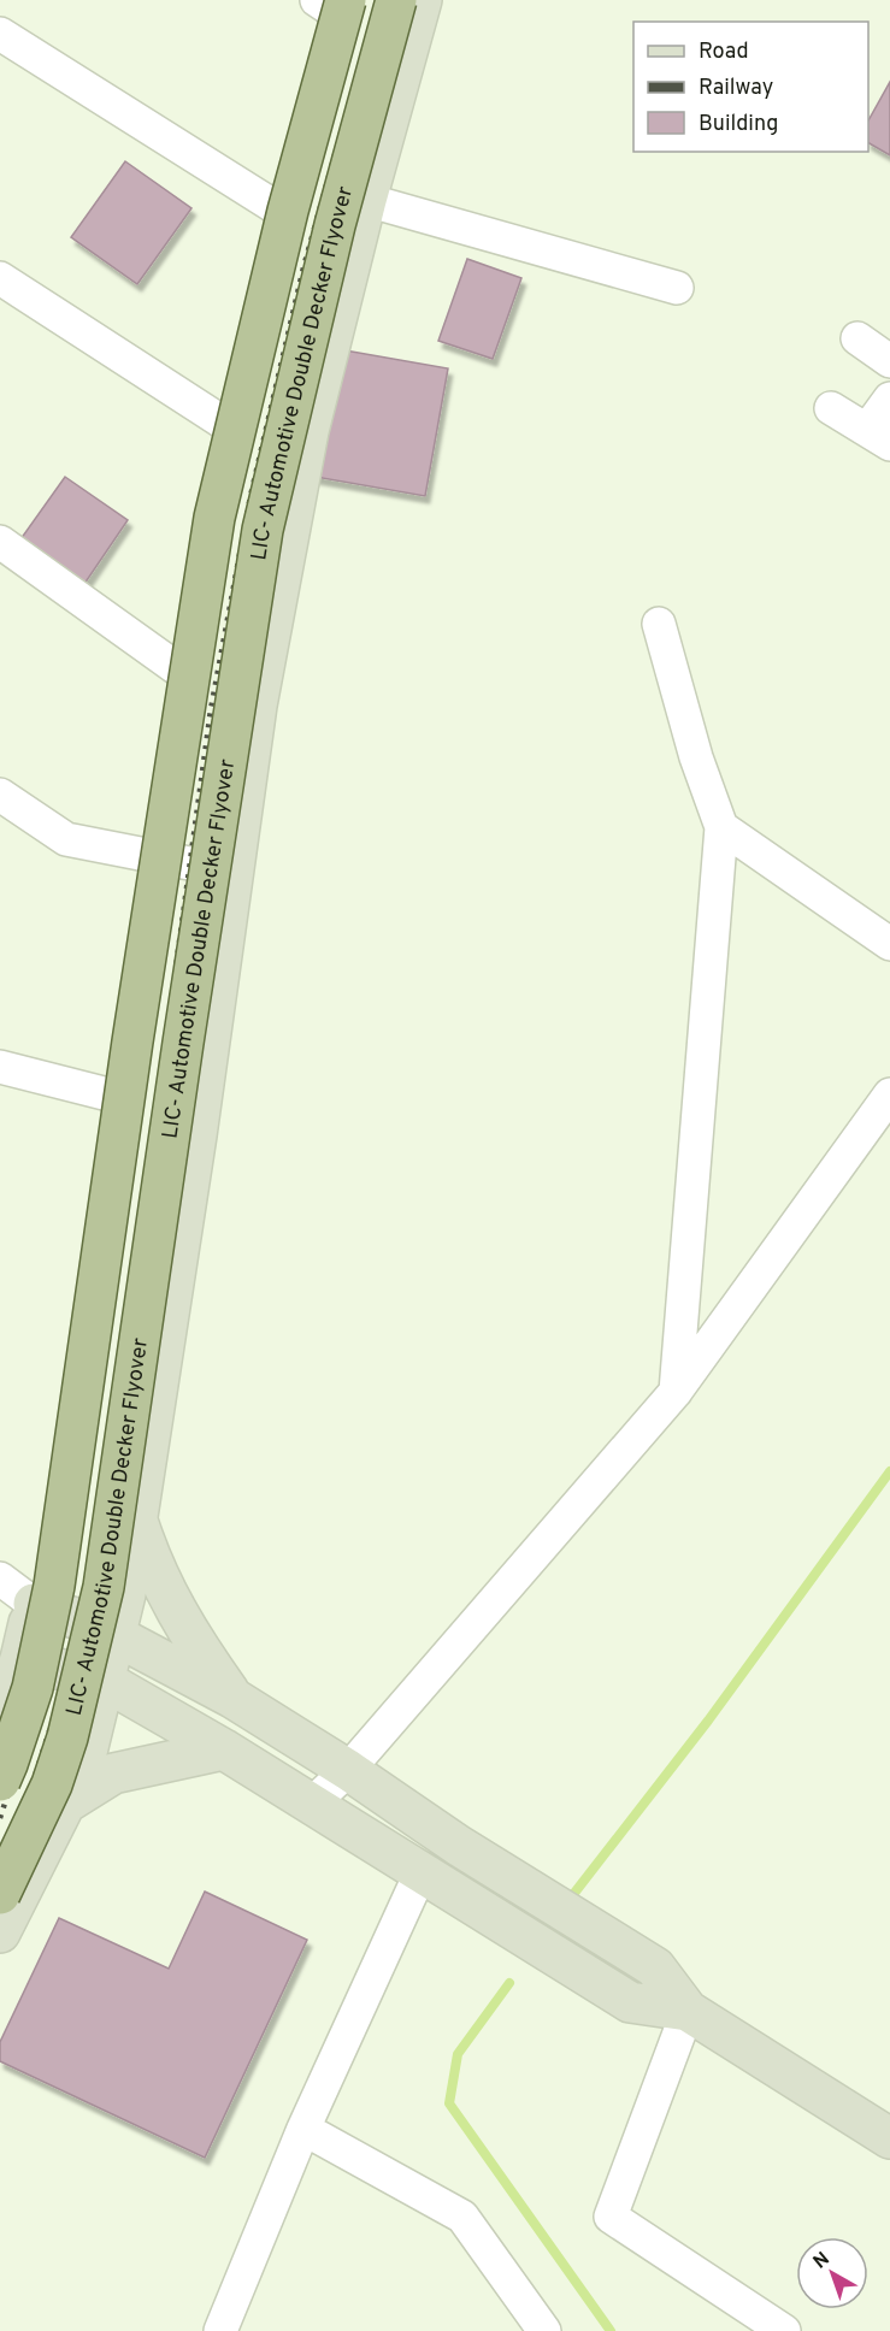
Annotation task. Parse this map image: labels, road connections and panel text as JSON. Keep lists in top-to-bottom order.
{
  "streets": {
    "main road": ["LIC- Automotive Double Decker Flyover"]
  },
  "legend": ["Road", "Railway", "Building"],
  "north": "top left"
}
